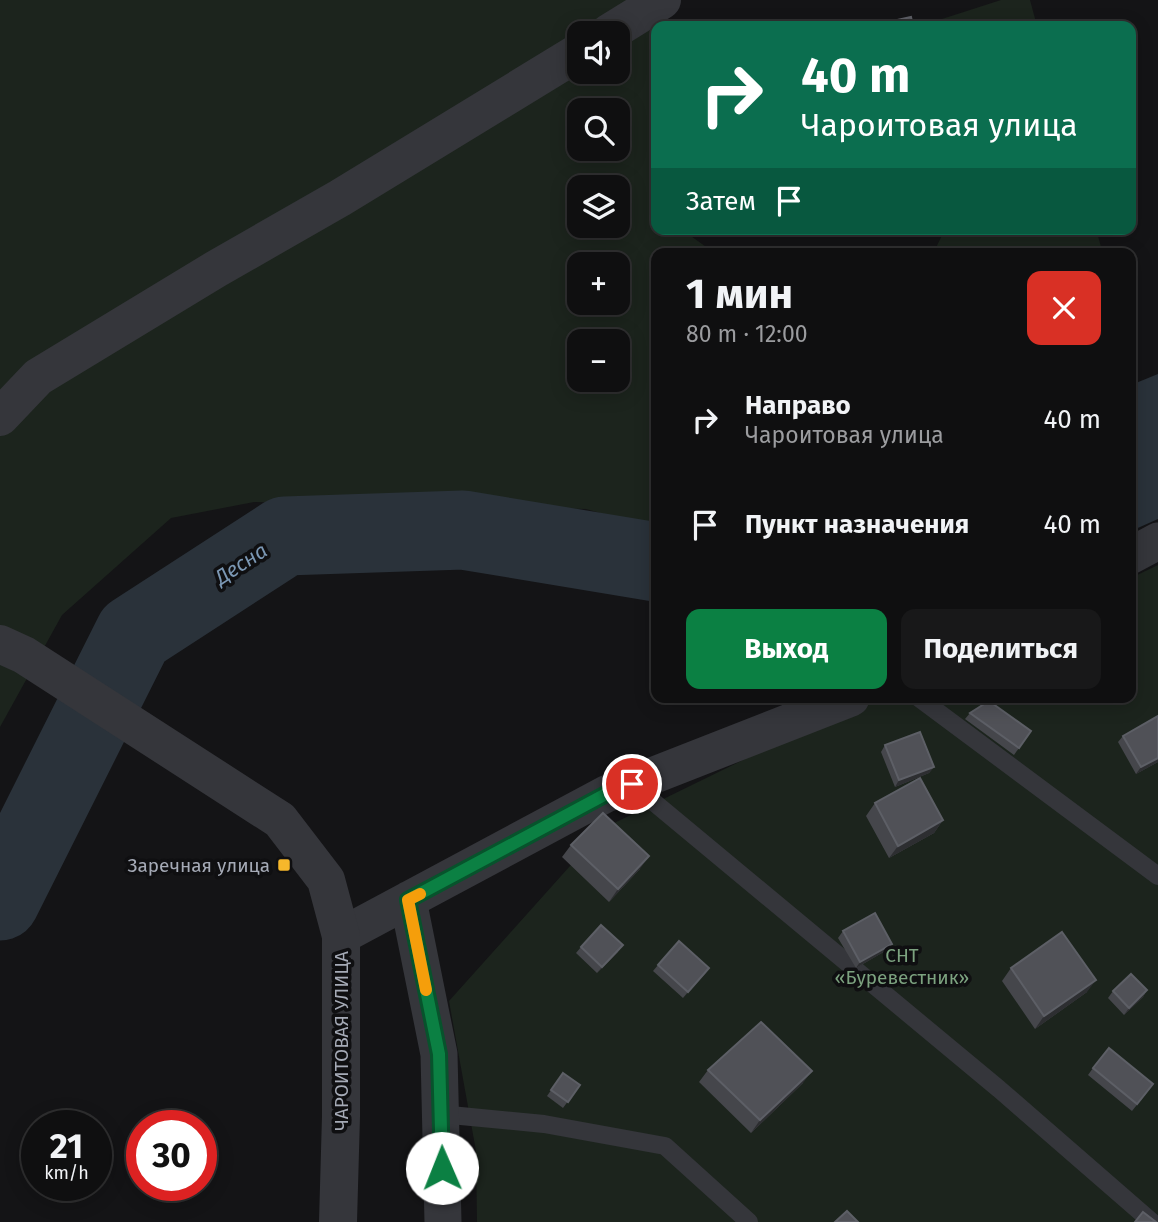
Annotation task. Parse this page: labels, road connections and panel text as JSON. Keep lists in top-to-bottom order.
{
  "streets": {
    "street": ["ЧАРОИТОВАЯ УЛИЦА"]
  },
  "water": ["Десна"],
  "parks": ["СНТ «Буревестник»"],
  "places": {
    "transit": ["Заречная улица"]
  },
  "page": {
    "map_buttons": ["+", "−"],
    "turn": ["40 m", "Чароитовая улица"],
    "then": "Затем",
    "heading": ["1 мин", "80 m · 12:00"],
    "list": [
      {
        "name": "Направо",
        "note": "Чароитовая улица",
        "value": "40 m"
      },
      {
        "name": "Пункт назначения",
        "value": "40 m"
      }
    ],
    "buttons": ["Выход", "Поделиться"],
    "speed": "21 km/h",
    "limit": "30"
  }
}
